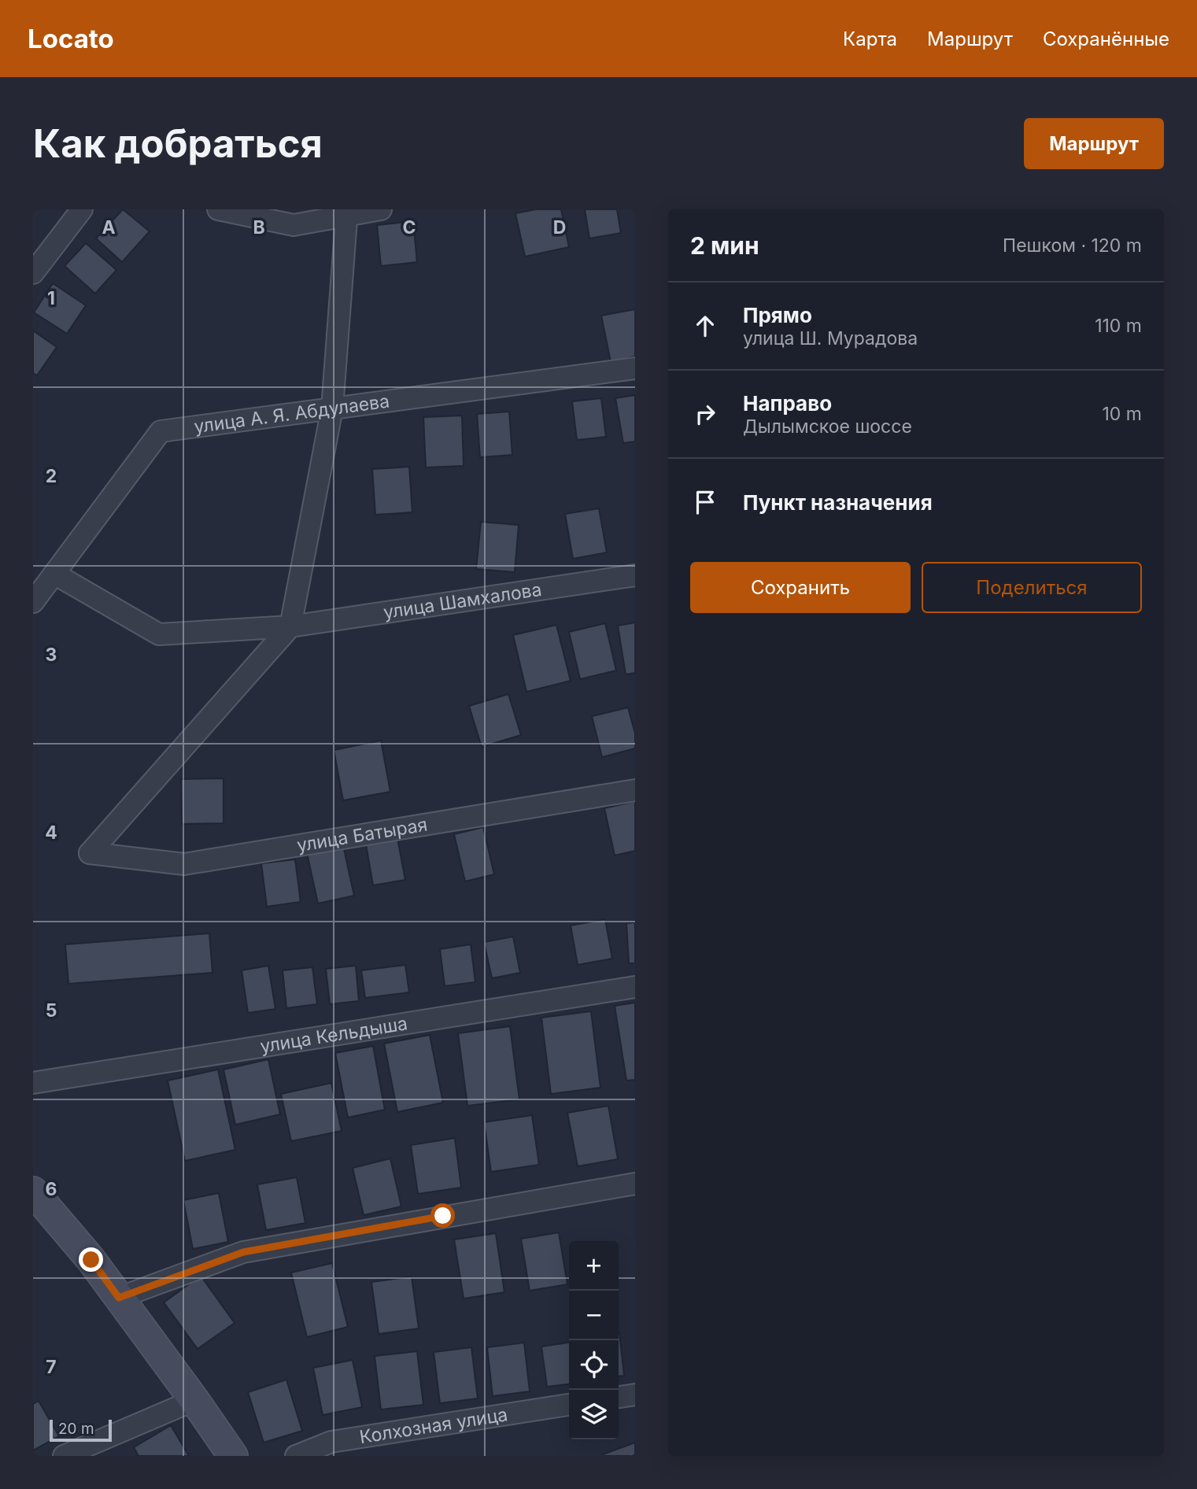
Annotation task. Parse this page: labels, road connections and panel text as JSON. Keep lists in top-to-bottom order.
{
  "streets": {
    "street": [
      "улица А. Я. Абдулаева",
      "улица Шамхалова",
      "улица Батырая",
      "улица Кельдыша",
      "Колхозная улица"
    ]
  },
  "crossings": [
    ["улица А. Я. Абдулаева", "улица Шамхалова"],
    ["улица Шамхалова", "улица Батырая"]
  ],
  "scale_bar": "20 m",
  "page": {
    "header": "Locato",
    "nav": ["Карта", "Маршрут", "Сохранённые"],
    "buttons": [
      "Маршрут",
      ["Сохранить", "Поделиться"]
    ],
    "title": "Как добраться",
    "heading": ["2 мин", "Пешком · 120 m"],
    "list": [
      ["Прямо", "улица Ш. Мурадова", "110 m"],
      ["Направо", "Дылымское шоссе", "10 m"],
      "Пункт назначения"
    ],
    "map_buttons": ["+", "−"],
    "scale": "20 m"
  },
  "grid": {
    "columns": [
      "A",
      "B",
      "C",
      "D"
    ],
    "rows": [
      "1",
      "2",
      "3",
      "4",
      "5",
      "6",
      "7"
    ]
  }
}
